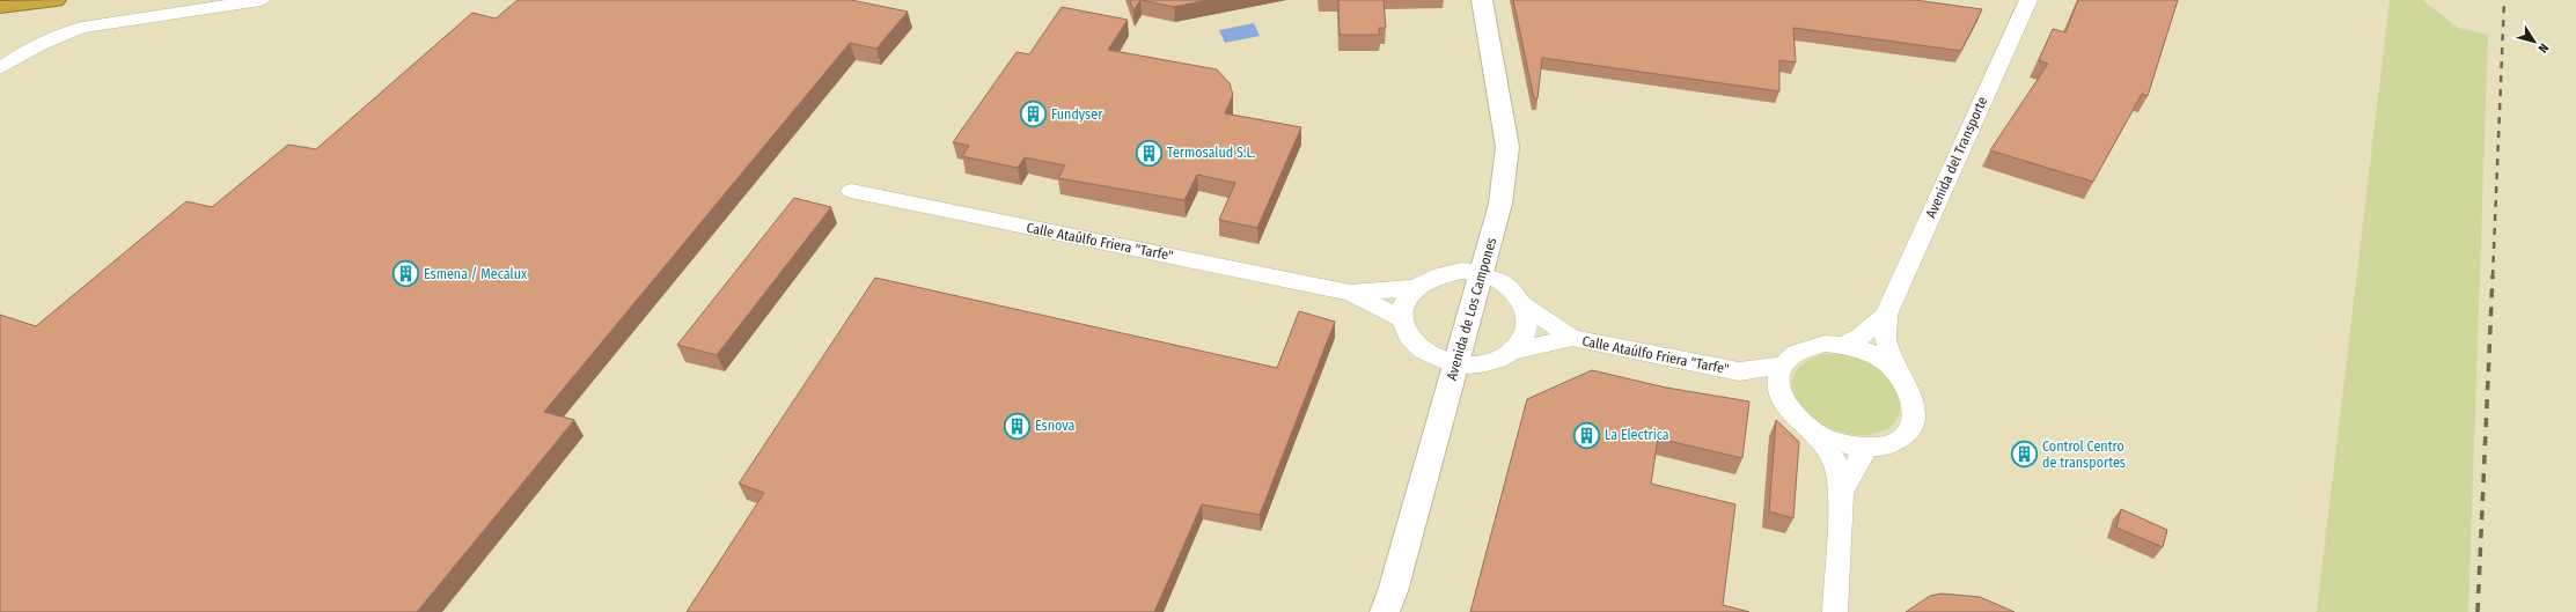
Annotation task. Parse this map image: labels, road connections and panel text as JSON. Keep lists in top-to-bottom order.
{
  "streets": {
    "street": ["Avenida del Transporte", "Calle Ataúlfo Friera \"Tarfe\"", "Avenida de Los Campones"]
  },
  "crossings": [
    ["Calle Ataúlfo Friera \"Tarfe\"", "Avenida de Los Campones"]
  ],
  "places": {
    "building": [
      "Fundyser",
      "Termosalud S.L.",
      "Esmena / Mecalux",
      "Esnova",
      "La Electrica",
      "Control Centro de transportes"
    ]
  },
  "north": "bottom right"
}
